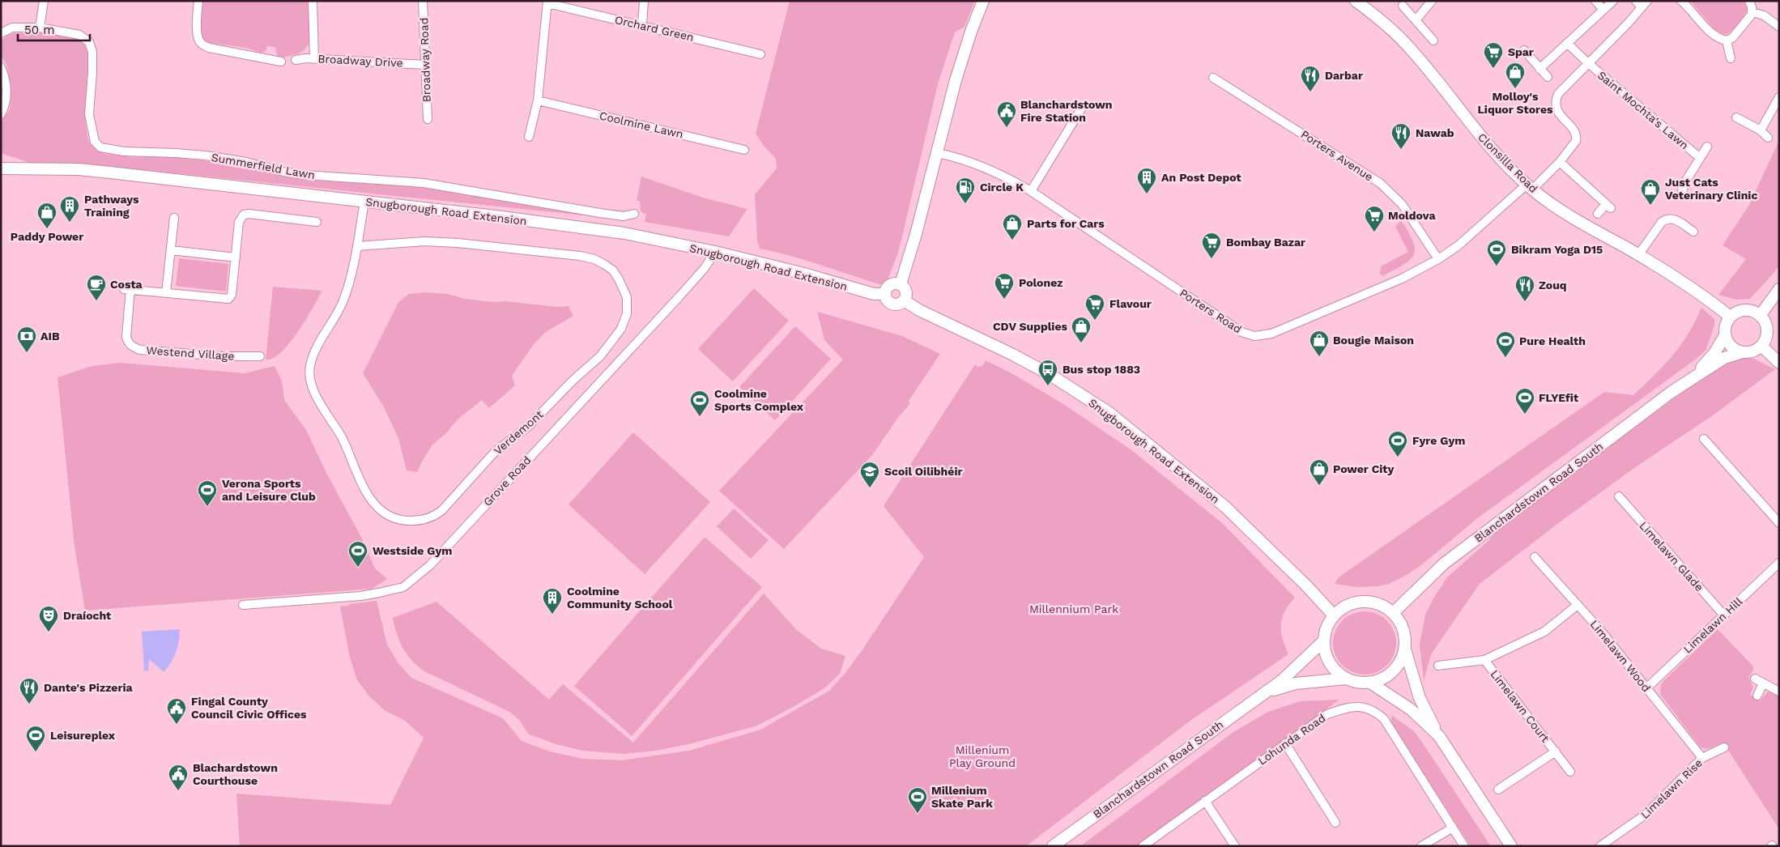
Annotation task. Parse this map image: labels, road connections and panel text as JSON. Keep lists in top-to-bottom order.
{
  "streets": {
    "main road": ["Clonsilla Road", "Snugborough Road Extension", "Blanchardstown Road South"],
    "street": [
      "Orchard Green",
      "Broadway Road",
      "Broadway Drive",
      "Saint Mochta's Lawn",
      "Coolmine Lawn",
      "Porters Avenue",
      "Summerfield Lawn",
      "Porters Road",
      "Westend Village",
      "Verdemont",
      "Grove Road",
      "Limelawn Glade",
      "Limelawn Hill",
      "Limelawn Wood",
      "Limelawn Court",
      "Lohunda Road",
      "Limelawn Rise"
    ]
  },
  "crossings": [
    ["Broadway Road", "Broadway Drive"],
    ["Saint Mochta's Lawn", "Porters Road"],
    ["Porters Avenue", "Porters Road"],
    ["Clonsilla Road", "Porters Road"],
    ["Clonsilla Road", "Blanchardstown Road South"],
    ["Snugborough Road Extension", "Verdemont"],
    ["Snugborough Road Extension", "Grove Road"],
    ["Snugborough Road Extension", "Blanchardstown Road South"],
    ["Limelawn Glade", "Limelawn Hill"],
    ["Limelawn Hill", "Limelawn Wood"],
    ["Limelawn Wood", "Limelawn Court"],
    ["Limelawn Wood", "Limelawn Rise"]
  ],
  "parks": ["Millennium Park", "Millenium Play Ground"],
  "places": {
    "supermarket": [
      "Spar",
      "Moldova",
      "Bombay Bazar",
      "Polonez",
      "Flavour"
    ],
    "shop": [
      "Molloy's Liquor Stores",
      "Just Cats Veterinary Clinic",
      "Paddy Power",
      "Parts for Cars",
      "CDV Supplies",
      "Bougie Maison",
      "Power City"
    ],
    "restaurant": [
      "Darbar",
      "Nawab",
      "Zouq",
      "Dante's Pizzeria"
    ],
    "public building": ["Blanchardstown Fire Station", "Fingal County Council Civic Offices", "Blachardstown Courthouse"],
    "building": ["An Post Depot", "Pathways Training", "Coolmine Community School"],
    "fuel station": ["Circle K"],
    "sports": [
      "Bikram Yoga D15",
      "Pure Health",
      "FLYEfit",
      "Coolmine Sports Complex",
      "Fyre Gym",
      "Verona Sports and Leisure Club",
      "Westside Gym",
      "Leisureplex",
      "Millenium Skate Park"
    ],
    "cafe": ["Costa"],
    "bank": ["AIB"],
    "bus stop": ["Bus stop 1883"],
    "school or university": ["Scoil Oilibhéir"],
    "theatre": ["Draíocht"]
  },
  "scale_bar": "50 m"
}
